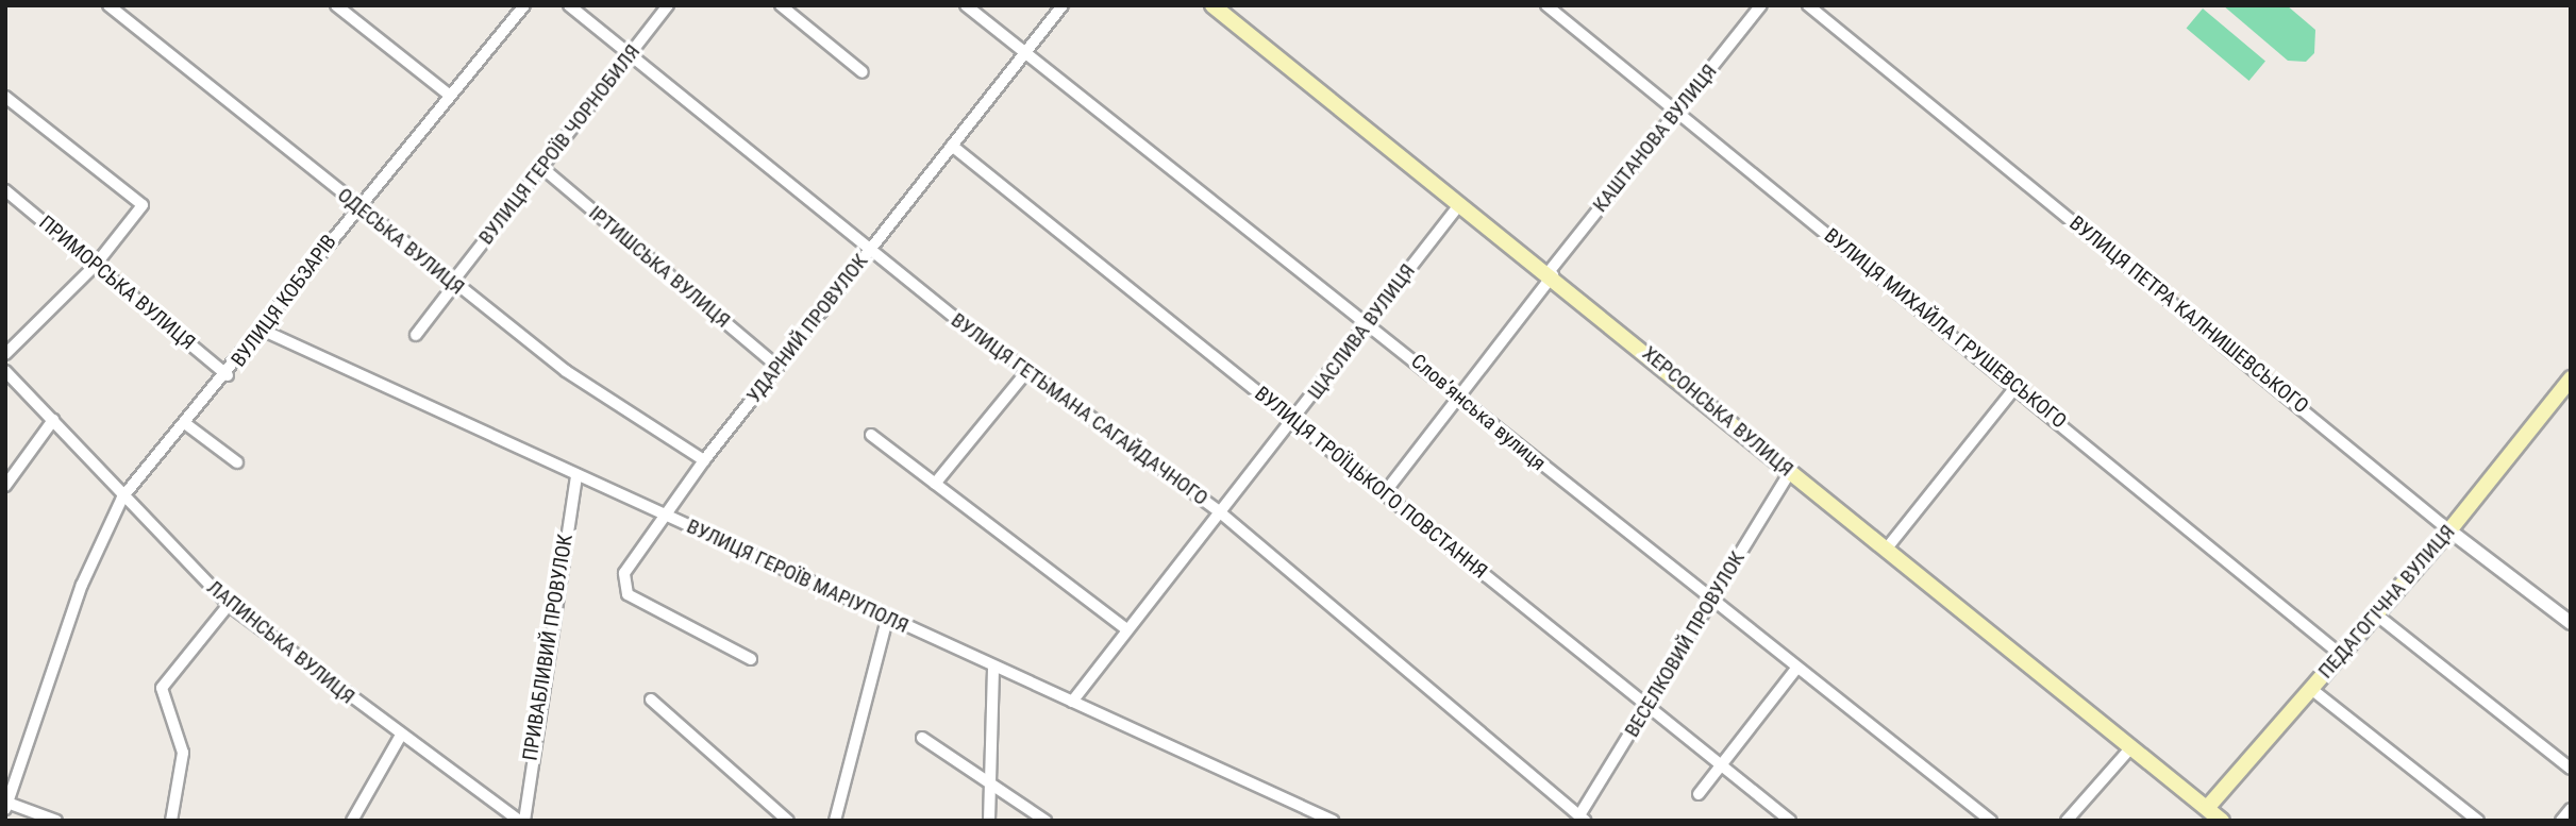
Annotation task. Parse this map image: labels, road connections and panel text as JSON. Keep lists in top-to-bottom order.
{
  "streets": {
    "main road": ["ХЕРСОНСЬКА ВУЛИЦЯ", "ПЕДАГОГІЧНА ВУЛИЦЯ"],
    "street": [
      "КАШТАНОВА ВУЛИЦЯ",
      "ВУЛИЦЯ ГЕРОЇВ ЧОРНОБИЛЯ",
      "ОДЕСЬКА ВУЛИЦЯ",
      "ІРТИШСЬКА ВУЛИЦЯ",
      "ПРИМОРСЬКА ВУЛИЦЯ",
      "ВУЛИЦЯ КОБЗАРІВ",
      "ВУЛИЦЯ ПЕТРА КАЛНИШЕВСЬКОГО",
      "УДАРНИЙ ПРОВУЛОК",
      "ВУЛИЦЯ МИХАЙЛА ГРУШЕВСЬКОГО",
      "ЩАСЛИВА ВУЛИЦЯ",
      "ВУЛИЦЯ ГЕТЬМАНА САГАЙДАЧНОГО",
      "Словʼянська вулиця",
      "ВУЛИЦЯ ТРОЇЦЬКОГО ПОВСТАННЯ",
      "ВУЛИЦЯ ГЕРОЇВ МАРІУПОЛЯ",
      "ЛАПИНСЬКА ВУЛИЦЯ",
      "ВЕСЕЛКОВИЙ ПРОВУЛОК",
      "ПРИВАБЛИВИЙ ПРОВУЛОК"
    ]
  },
  "crossings": [
    ["КАШТАНОВА ВУЛИЦЯ", "ВУЛИЦЯ МИХАЙЛА ГРУШЕВСЬКОГО"],
    ["КАШТАНОВА ВУЛИЦЯ", "ХЕРСОНСЬКА ВУЛИЦЯ"],
    ["КАШТАНОВА ВУЛИЦЯ", "Словʼянська вулиця"],
    ["КАШТАНОВА ВУЛИЦЯ", "ВУЛИЦЯ ТРОЇЦЬКОГО ПОВСТАННЯ"],
    ["ВУЛИЦЯ ГЕРОЇВ ЧОРНОБИЛЯ", "ОДЕСЬКА ВУЛИЦЯ"],
    ["ВУЛИЦЯ ГЕРОЇВ ЧОРНОБИЛЯ", "ІРТИШСЬКА ВУЛИЦЯ"],
    ["ВУЛИЦЯ ГЕРОЇВ ЧОРНОБИЛЯ", "ВУЛИЦЯ ГЕТЬМАНА САГАЙДАЧНОГО"],
    ["ОДЕСЬКА ВУЛИЦЯ", "ВУЛИЦЯ КОБЗАРІВ"],
    ["ОДЕСЬКА ВУЛИЦЯ", "УДАРНИЙ ПРОВУЛОК"],
    ["ІРТИШСЬКА ВУЛИЦЯ", "УДАРНИЙ ПРОВУЛОК"],
    ["ПРИМОРСЬКА ВУЛИЦЯ", "ВУЛИЦЯ КОБЗАРІВ"],
    ["ВУЛИЦЯ КОБЗАРІВ", "ВУЛИЦЯ ГЕРОЇВ МАРІУПОЛЯ"],
    ["ВУЛИЦЯ КОБЗАРІВ", "ЛАПИНСЬКА ВУЛИЦЯ"],
    ["ВУЛИЦЯ ПЕТРА КАЛНИШЕВСЬКОГО", "ПЕДАГОГІЧНА ВУЛИЦЯ"],
    ["УДАРНИЙ ПРОВУЛОК", "ВУЛИЦЯ ГЕТЬМАНА САГАЙДАЧНОГО"],
    ["УДАРНИЙ ПРОВУЛОК", "ВУЛИЦЯ ТРОЇЦЬКОГО ПОВСТАННЯ"],
    ["УДАРНИЙ ПРОВУЛОК", "ВУЛИЦЯ ГЕРОЇВ МАРІУПОЛЯ"],
    ["ВУЛИЦЯ МИХАЙЛА ГРУШЕВСЬКОГО", "ПЕДАГОГІЧНА ВУЛИЦЯ"],
    ["ЩАСЛИВА ВУЛИЦЯ", "ВУЛИЦЯ ГЕТЬМАНА САГАЙДАЧНОГО"],
    ["ЩАСЛИВА ВУЛИЦЯ", "ХЕРСОНСЬКА ВУЛИЦЯ"],
    ["ЩАСЛИВА ВУЛИЦЯ", "Словʼянська вулиця"],
    ["ЩАСЛИВА ВУЛИЦЯ", "ВУЛИЦЯ ТРОЇЦЬКОГО ПОВСТАННЯ"],
    ["ЩАСЛИВА ВУЛИЦЯ", "ВУЛИЦЯ ГЕРОЇВ МАРІУПОЛЯ"],
    ["ВУЛИЦЯ ГЕТЬМАНА САГАЙДАЧНОГО", "ВЕСЕЛКОВИЙ ПРОВУЛОК"],
    ["ХЕРСОНСЬКА ВУЛИЦЯ", "ПЕДАГОГІЧНА ВУЛИЦЯ"],
    ["ХЕРСОНСЬКА ВУЛИЦЯ", "ВЕСЕЛКОВИЙ ПРОВУЛОК"],
    ["Словʼянська вулиця", "ВЕСЕЛКОВИЙ ПРОВУЛОК"],
    ["ВУЛИЦЯ ТРОЇЦЬКОГО ПОВСТАННЯ", "ВЕСЕЛКОВИЙ ПРОВУЛОК"],
    ["ВУЛИЦЯ ГЕРОЇВ МАРІУПОЛЯ", "ПРИВАБЛИВИЙ ПРОВУЛОК"],
    ["ЛАПИНСЬКА ВУЛИЦЯ", "ПРИВАБЛИВИЙ ПРОВУЛОК"]
  ]
}
